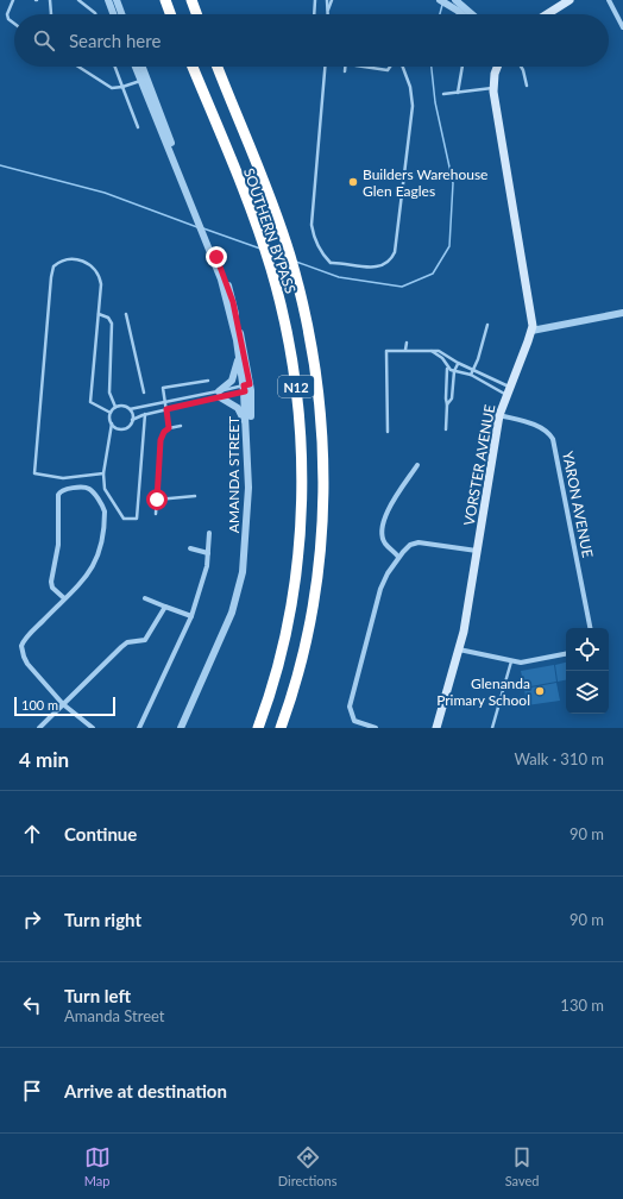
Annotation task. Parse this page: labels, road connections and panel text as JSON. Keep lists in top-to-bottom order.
{
  "streets": {
    "highway": ["SOUTHERN BYPASS", "N12"],
    "main road": ["VORSTER AVENUE"],
    "street": ["AMANDA STREET", "YARON AVENUE"]
  },
  "crossings": [
    ["VORSTER AVENUE", "YARON AVENUE"]
  ],
  "places": ["Builders Warehouse Glen Eagles", "Glenanda Primary School"],
  "scale_bar": "100 m",
  "page": {
    "search": "Search here",
    "scale": "100 m",
    "heading": ["4 min", "Walk · 310 m"],
    "list": [
      ["Continue", "90 m"],
      ["Turn right", "90 m"],
      ["Turn left", "Amanda Street", "130 m"],
      "Arrive at destination"
    ],
    "nav": ["Map", "Directions", "Saved"]
  }
}
